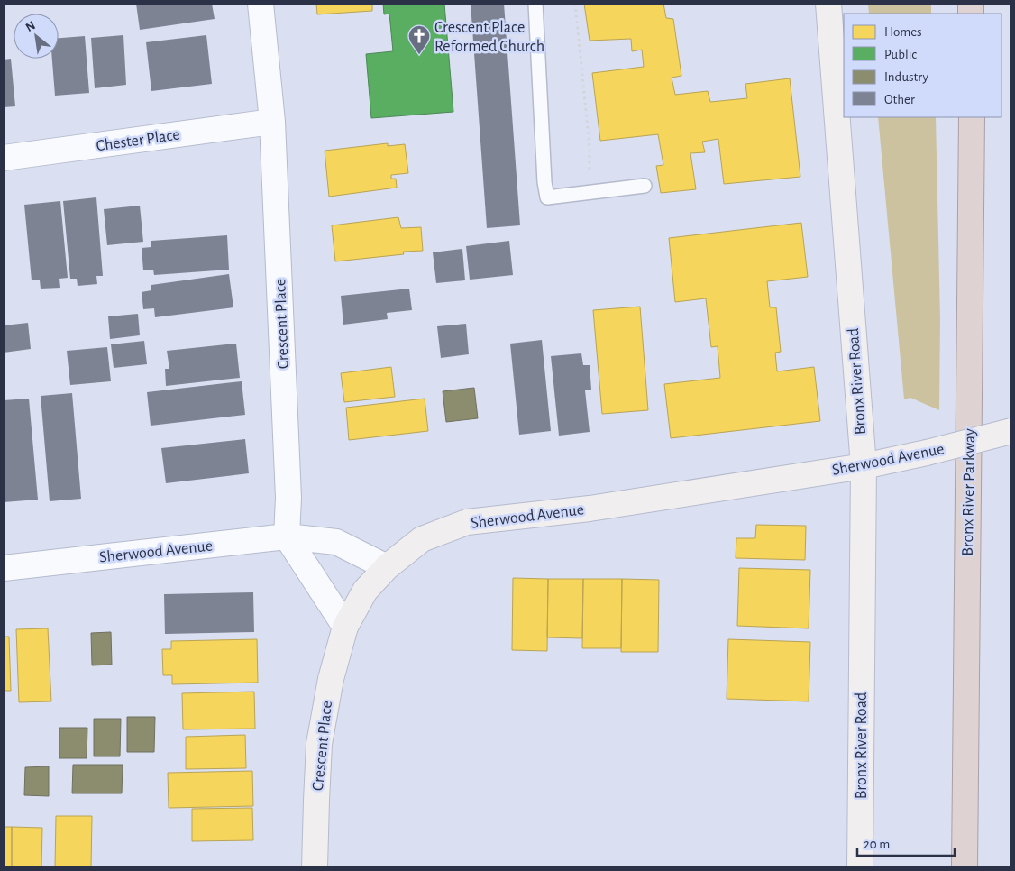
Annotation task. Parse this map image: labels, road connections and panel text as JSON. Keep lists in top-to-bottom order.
{
  "streets": {
    "highway": ["Bronx River Parkway"],
    "street": [
      "Chester Place",
      "Crescent Place",
      "Bronx River Road",
      "Sherwood Avenue"
    ]
  },
  "crossings": [
    ["Chester Place", "Crescent Place"],
    ["Crescent Place", "Sherwood Avenue"],
    ["Bronx River Road", "Sherwood Avenue"]
  ],
  "places": {
    "church": ["Crescent Place Reformed Church"]
  },
  "legend": [
    "Homes",
    "Public",
    "Industry",
    "Other"
  ],
  "scale_bar": "20 m",
  "north": "top left"
}
